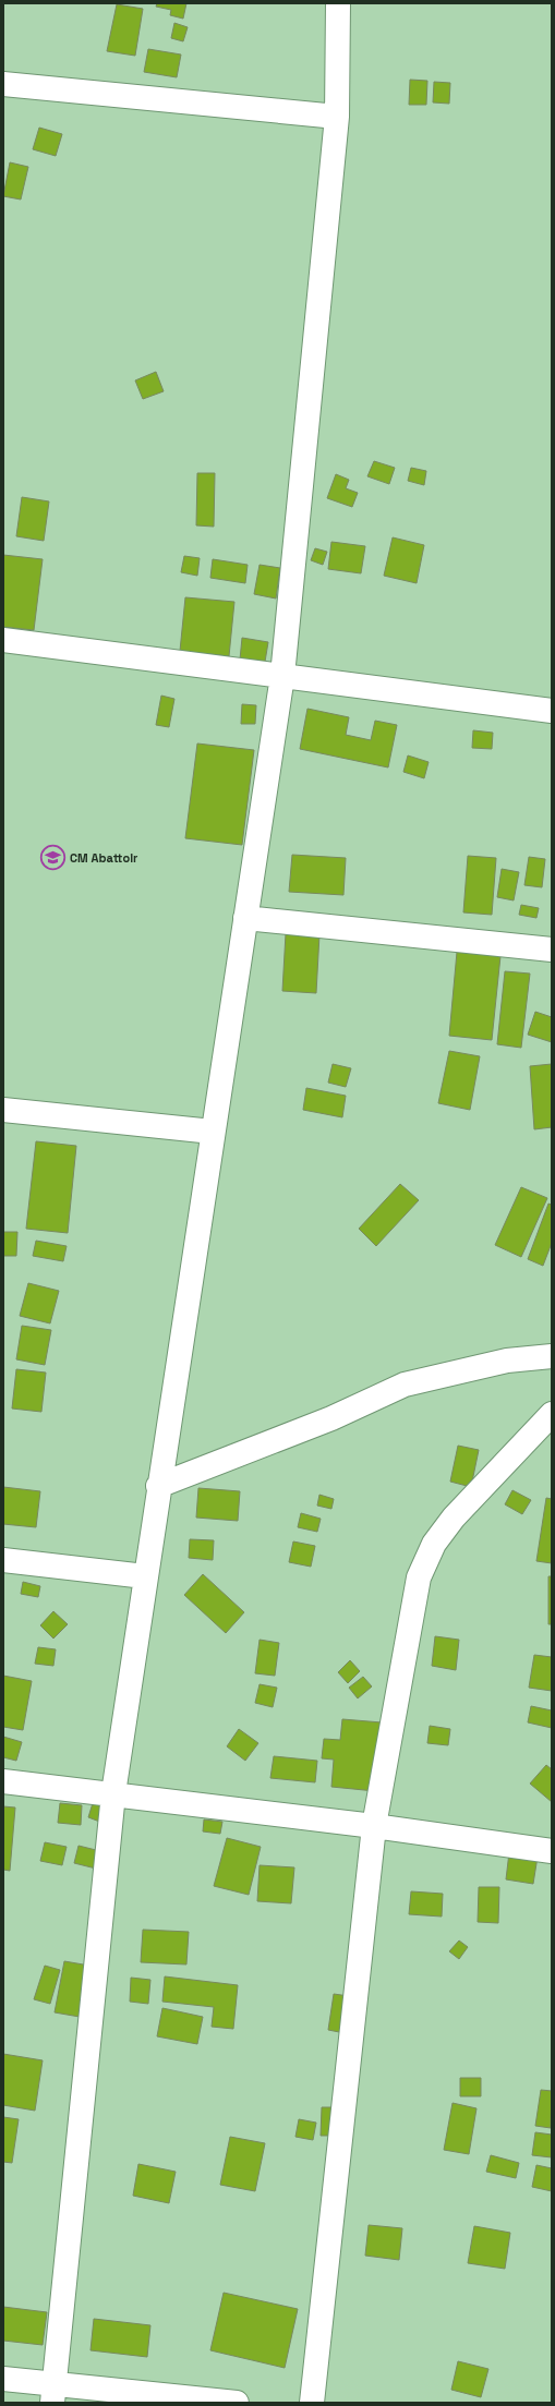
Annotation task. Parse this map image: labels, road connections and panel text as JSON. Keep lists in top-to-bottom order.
{
  "places": {
    "school or university": ["CM Abattoir"]
  }
}
